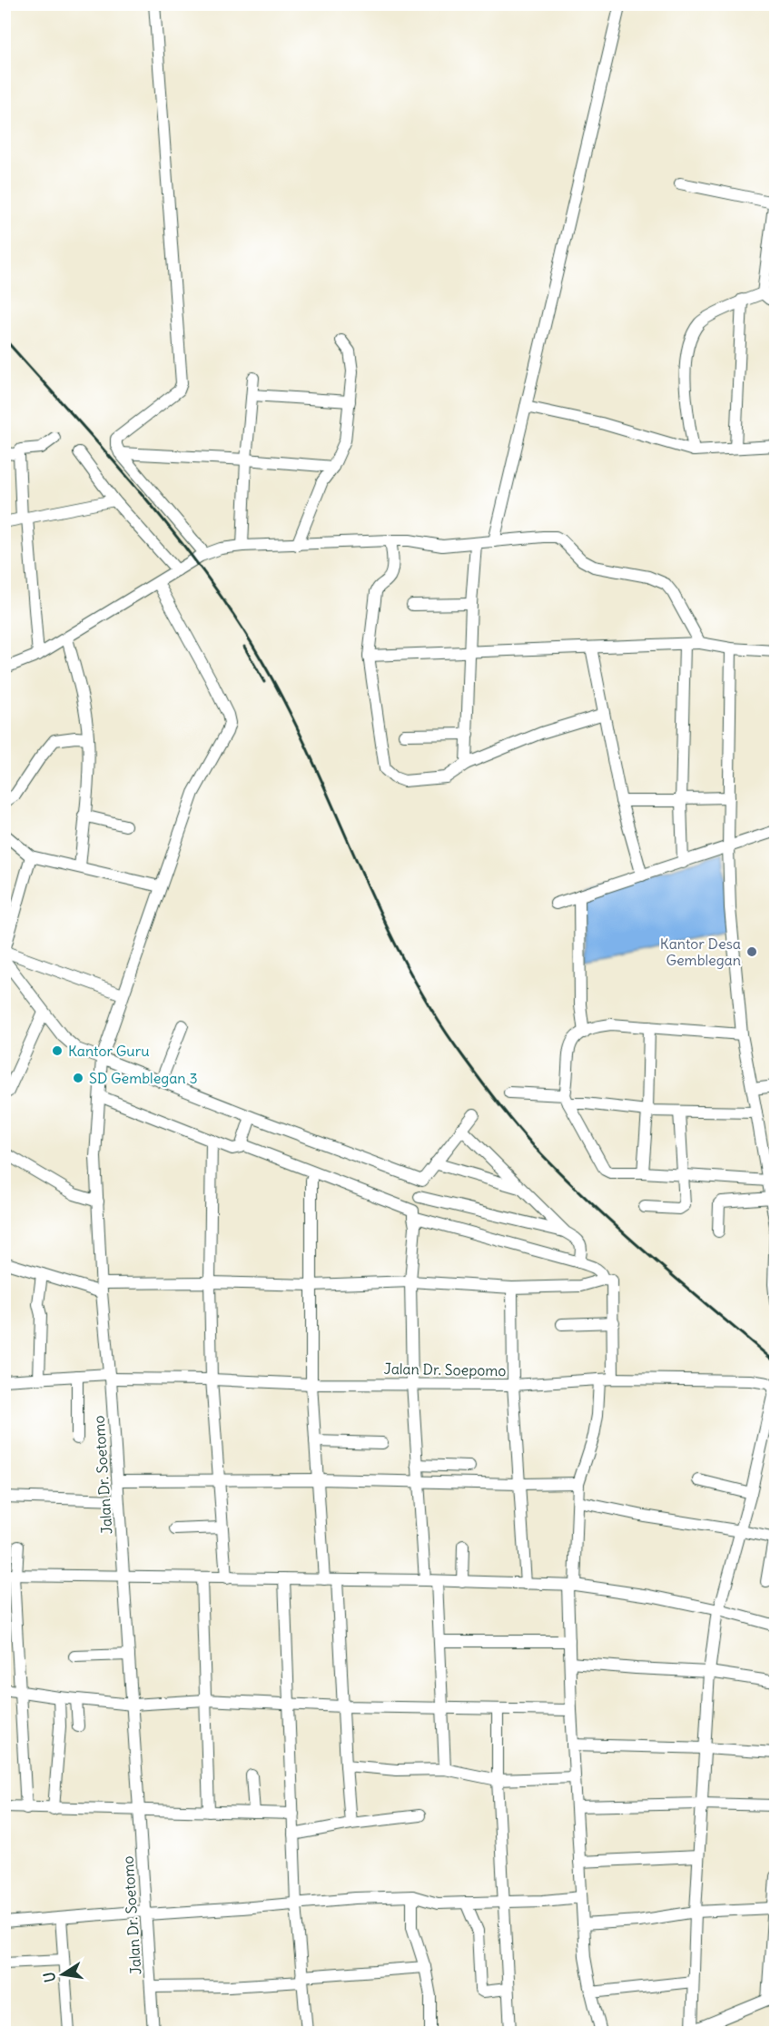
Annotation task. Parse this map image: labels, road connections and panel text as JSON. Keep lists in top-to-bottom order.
{
  "streets": {
    "street": ["Jalan Dr. Soepomo", "Jalan Dr. Soetomo"]
  },
  "crossings": [
    ["Jalan Dr. Soepomo", "Jalan Dr. Soetomo"]
  ],
  "places": ["Kantor Desa Gemblegan", "Kantor Guru", "SD Gemblegan 3"],
  "north": "left"
}
